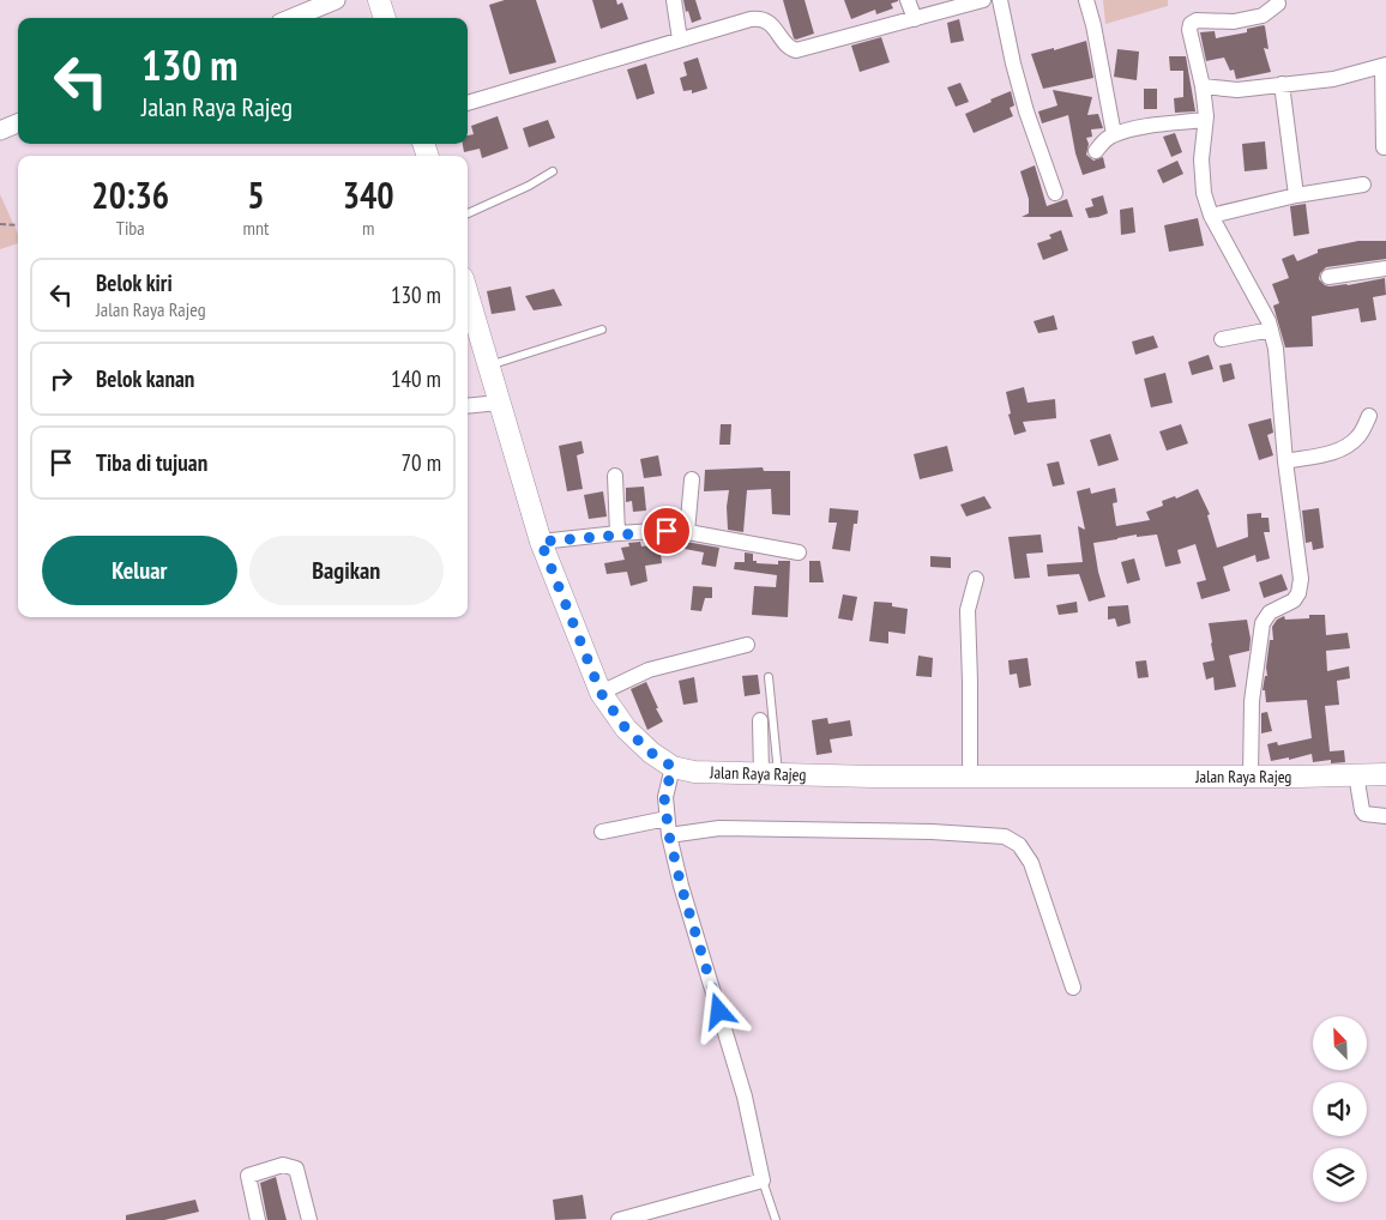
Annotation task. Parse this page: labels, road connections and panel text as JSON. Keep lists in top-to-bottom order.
{
  "streets": {
    "main road": ["Jalan Raya Rajeg"]
  },
  "north": "top left",
  "page": {
    "turn": ["130 m", "Jalan Raya Rajeg"],
    "eta": [
      "20:36",
      "Tiba",
      "5",
      "mnt",
      "340",
      "m"
    ],
    "list": [
      {
        "name": "Belok kiri",
        "note": "Jalan Raya Rajeg",
        "value": "130 m"
      },
      {
        "name": "Belok kanan",
        "value": "140 m"
      },
      {
        "name": "Tiba di tujuan",
        "value": "70 m"
      }
    ],
    "buttons": ["Keluar", "Bagikan"]
  }
}
